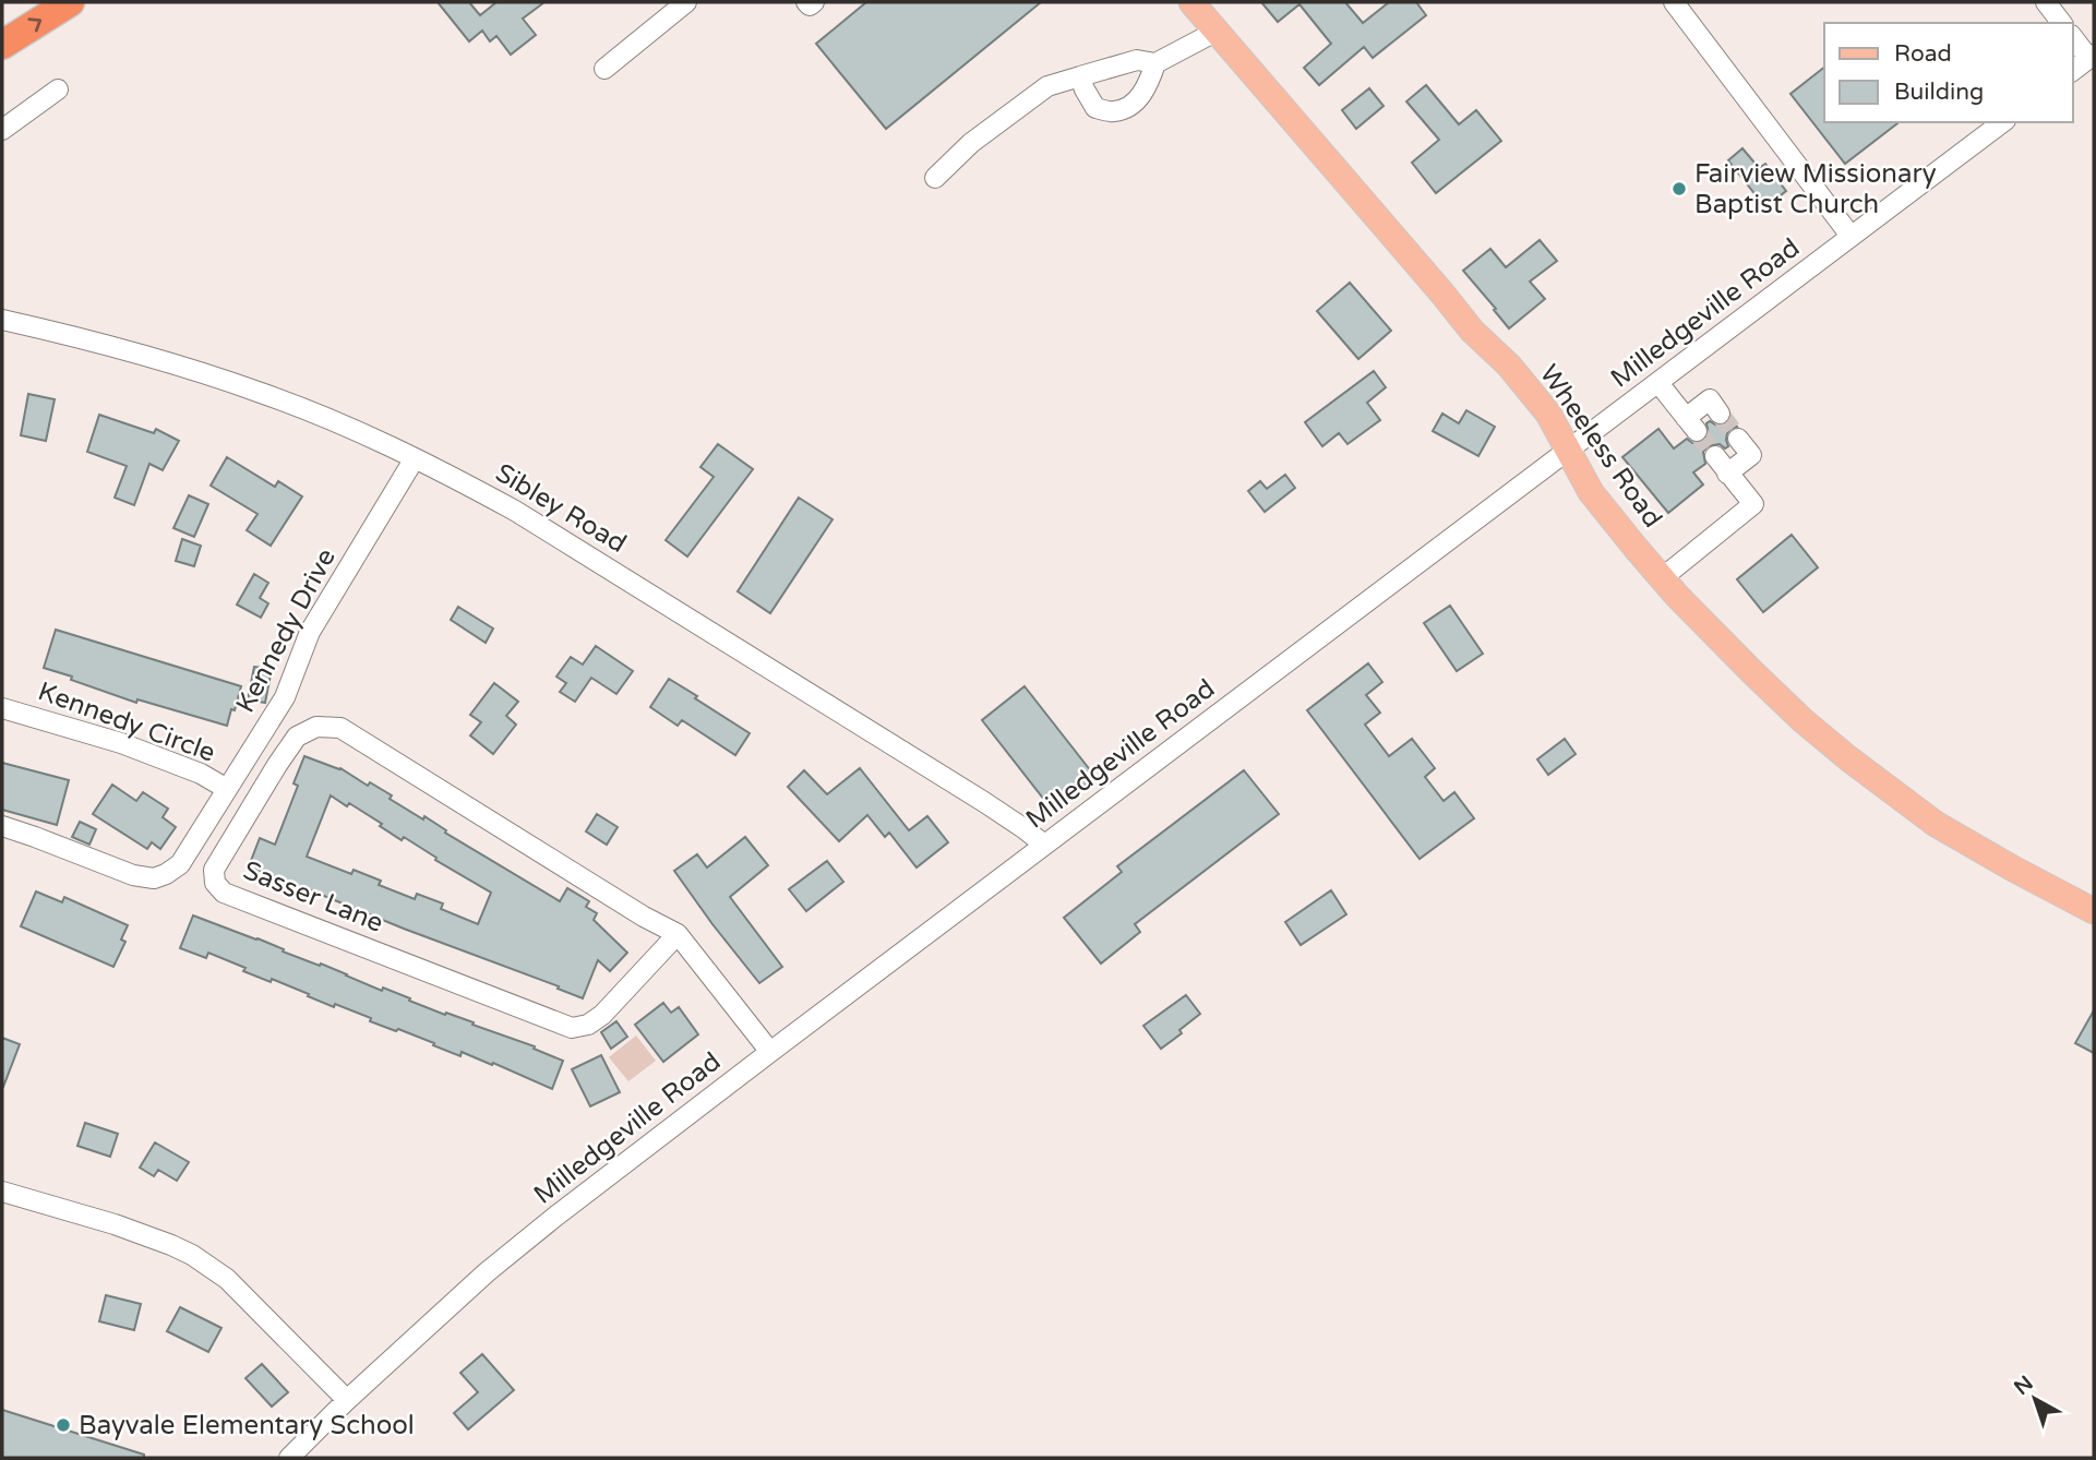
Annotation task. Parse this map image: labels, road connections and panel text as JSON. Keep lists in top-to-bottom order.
{
  "streets": {
    "main road": ["Wheeless Road"],
    "street": [
      "Milledgeville Road",
      "Sibley Road",
      "Kennedy Drive",
      "Kennedy Circle",
      "Sasser Lane"
    ]
  },
  "crossings": [
    ["Milledgeville Road", "Wheeless Road"],
    ["Milledgeville Road", "Sibley Road"],
    ["Milledgeville Road", "Sasser Lane"],
    ["Sibley Road", "Kennedy Drive"],
    ["Kennedy Drive", "Kennedy Circle"]
  ],
  "places": ["Fairview Missionary Baptist Church", "Bayvale Elementary School"],
  "legend": ["Road", "Building"],
  "north": "top left"
}
